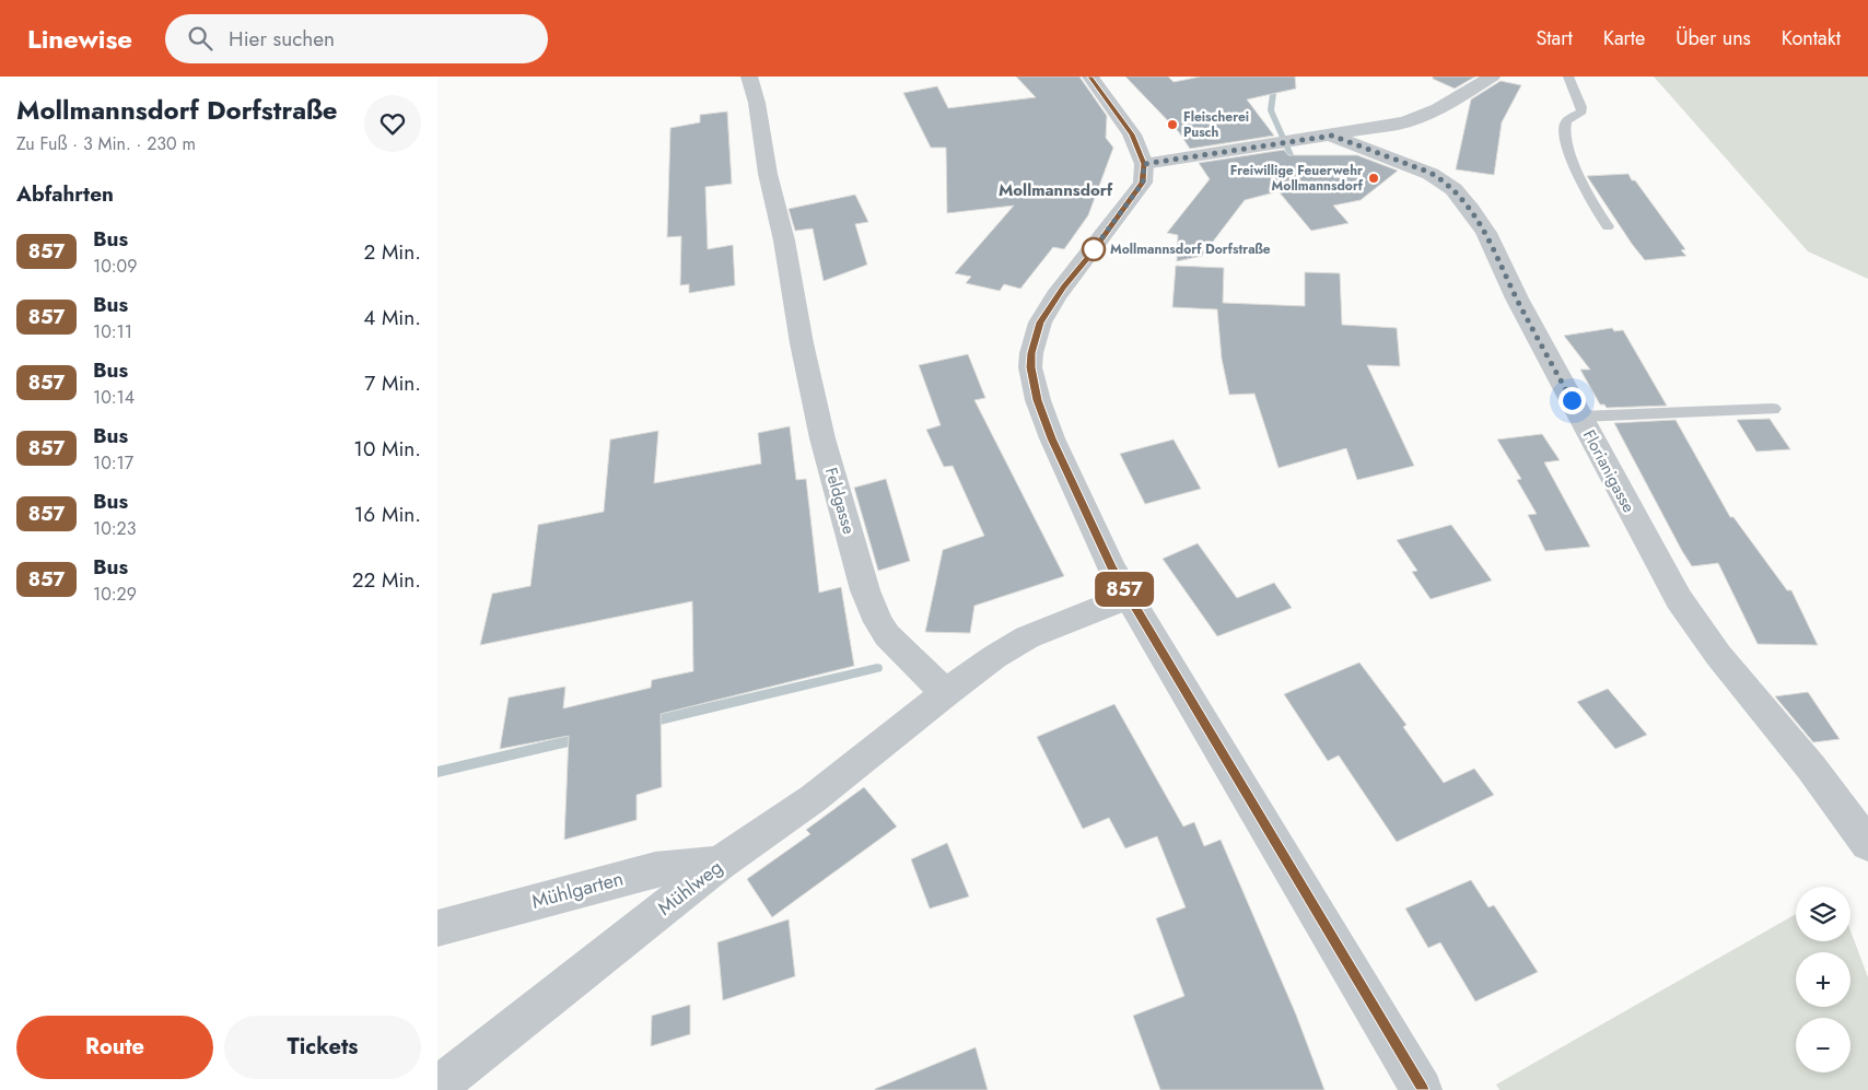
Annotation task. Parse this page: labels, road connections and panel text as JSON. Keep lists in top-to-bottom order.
{
  "streets": {
    "street": [
      "Florianigasse",
      "Feldgasse",
      "Mühlweg",
      "Mühlgarten"
    ]
  },
  "crossings": [
    ["Feldgasse", "Mühlweg"],
    ["Mühlweg", "Mühlgarten"]
  ],
  "districts": ["Mollmannsdorf"],
  "places": ["Fleischerei Pusch", "Freiwillige Feuerwehr Mollmannsdorf", "Mollmannsdorf Dorfstraße"],
  "lines": ["bus line 857"],
  "page": {
    "header": "Linewise",
    "search": "Hier suchen",
    "nav": [
      "Start",
      "Karte",
      "Über uns",
      "Kontakt"
    ],
    "heading": [
      ["Mollmannsdorf Dorfstraße", "Zu Fuß · 3 Min. · 230 m"],
      "Abfahrten"
    ],
    "on_map": "857",
    "list": [
      {
        "mark": "857",
        "name": "Bus",
        "note": "10:09",
        "value": "2 Min."
      },
      {
        "mark": "857",
        "name": "Bus",
        "note": "10:11",
        "value": "4 Min."
      },
      {
        "mark": "857",
        "name": "Bus",
        "note": "10:14",
        "value": "7 Min."
      },
      {
        "mark": "857",
        "name": "Bus",
        "note": "10:17",
        "value": "10 Min."
      },
      {
        "mark": "857",
        "name": "Bus",
        "note": "10:23",
        "value": "16 Min."
      },
      {
        "mark": "857",
        "name": "Bus",
        "note": "10:29",
        "value": "22 Min."
      }
    ],
    "map_buttons": ["+", "−"],
    "buttons": ["Route", "Tickets"]
  }
}
